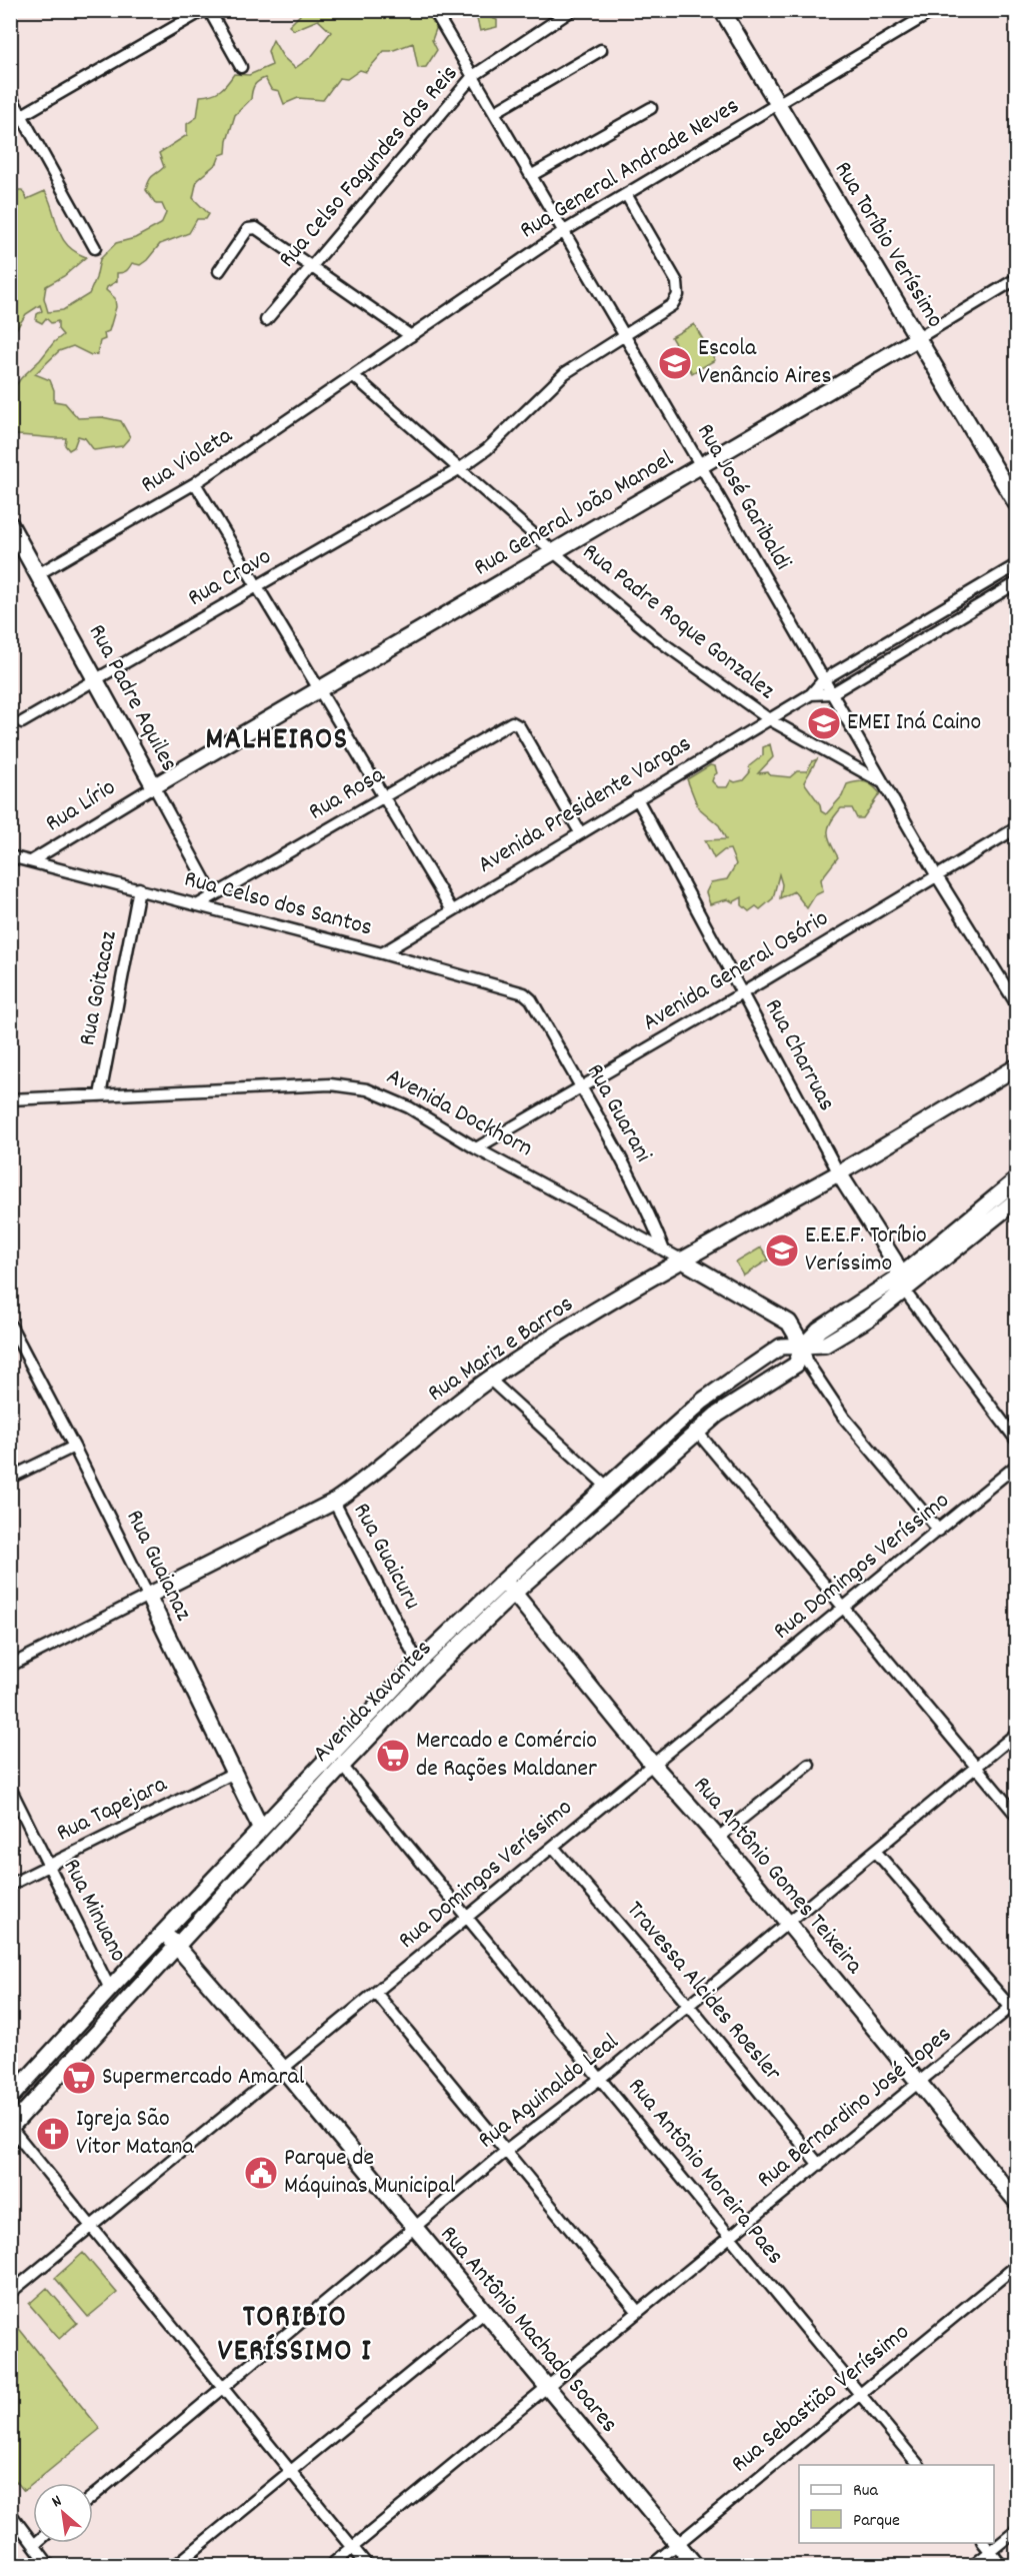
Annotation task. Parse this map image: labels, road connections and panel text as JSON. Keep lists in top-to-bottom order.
{
  "streets": {
    "street": [
      "Rua Celso Fagundes dos Reis",
      "Rua General Andrade Neves",
      "Rua Toríbio Veríssimo",
      "Rua Violeta",
      "Rua José Garibaldi",
      "Rua General João Manoel",
      "Rua Cravo",
      "Rua Padre Roque Gonzalez",
      "Rua Padre Aquiles",
      "Rua Rosa",
      "Avenida Presidente Vargas",
      "Rua Lírio",
      "Rua Celso dos Santos",
      "Avenida General Osório",
      "Rua Goitacaz",
      "Rua Charruas",
      "Avenida Dockhorn",
      "Rua Guarani",
      "Rua Mariz e Barros",
      "Rua Guaicuru",
      "Rua Guaianaz",
      "Rua Domingos Veríssimo",
      "Avenida Xavantes",
      "Rua Tapejara",
      "Rua Antônio Gomes Teixeira",
      "Rua Minuano",
      "Travessa Alcides Roesler",
      "Rua Aguinaldo Leal",
      "Rua Bernardino José Lopes",
      "Rua Antônio Moreira Paes",
      "Rua Antônio Machado Soares",
      "Rua Sebastião Veríssimo"
    ]
  },
  "crossings": [
    ["Rua Celso Fagundes dos Reis", "Rua José Garibaldi"],
    ["Rua General Andrade Neves", "Rua Toríbio Veríssimo"],
    ["Rua General Andrade Neves", "Rua Violeta"],
    ["Rua General Andrade Neves", "Rua José Garibaldi"],
    ["Rua General Andrade Neves", "Rua Cravo"],
    ["Rua General Andrade Neves", "Rua Padre Roque Gonzalez"],
    ["Rua Toríbio Veríssimo", "Rua General João Manoel"],
    ["Rua Violeta", "Rua Padre Roque Gonzalez"],
    ["Rua Violeta", "Rua Padre Aquiles"],
    ["Rua José Garibaldi", "Rua General João Manoel"],
    ["Rua José Garibaldi", "Rua Cravo"],
    ["Rua José Garibaldi", "Rua Padre Roque Gonzalez"],
    ["Rua José Garibaldi", "Avenida Presidente Vargas"],
    ["Rua José Garibaldi", "Avenida General Osório"],
    ["Rua General João Manoel", "Rua Padre Roque Gonzalez"],
    ["Rua General João Manoel", "Rua Padre Aquiles"],
    ["Rua General João Manoel", "Rua Lírio"],
    ["Rua Cravo", "Rua Padre Roque Gonzalez"],
    ["Rua Cravo", "Rua Padre Aquiles"],
    ["Rua Padre Roque Gonzalez", "Avenida Presidente Vargas"],
    ["Rua Padre Aquiles", "Rua Rosa"],
    ["Rua Padre Aquiles", "Rua Lírio"],
    ["Rua Rosa", "Avenida Presidente Vargas"],
    ["Rua Rosa", "Rua Celso dos Santos"],
    ["Avenida Presidente Vargas", "Rua Celso dos Santos"],
    ["Avenida Presidente Vargas", "Rua Charruas"],
    ["Rua Lírio", "Rua Celso dos Santos"],
    ["Rua Celso dos Santos", "Rua Goitacaz"],
    ["Rua Celso dos Santos", "Rua Guarani"],
    ["Avenida General Osório", "Rua Charruas"],
    ["Avenida General Osório", "Avenida Dockhorn"],
    ["Avenida General Osório", "Rua Guarani"],
    ["Rua Goitacaz", "Avenida Dockhorn"],
    ["Rua Charruas", "Rua Mariz e Barros"],
    ["Avenida Dockhorn", "Rua Guarani"],
    ["Avenida Dockhorn", "Rua Mariz e Barros"],
    ["Avenida Dockhorn", "Avenida Xavantes"],
    ["Rua Mariz e Barros", "Rua Guaicuru"],
    ["Rua Mariz e Barros", "Rua Guaianaz"],
    ["Rua Guaicuru", "Avenida Xavantes"],
    ["Rua Guaianaz", "Avenida Xavantes"],
    ["Rua Guaianaz", "Rua Tapejara"],
    ["Rua Domingos Veríssimo", "Rua Antônio Gomes Teixeira"],
    ["Rua Domingos Veríssimo", "Travessa Alcides Roesler"],
    ["Rua Domingos Veríssimo", "Rua Antônio Moreira Paes"],
    ["Rua Domingos Veríssimo", "Rua Antônio Machado Soares"],
    ["Avenida Xavantes", "Rua Antônio Gomes Teixeira"],
    ["Avenida Xavantes", "Rua Minuano"],
    ["Avenida Xavantes", "Rua Antônio Moreira Paes"],
    ["Avenida Xavantes", "Rua Antônio Machado Soares"],
    ["Rua Tapejara", "Rua Minuano"],
    ["Rua Antônio Gomes Teixeira", "Rua Aguinaldo Leal"],
    ["Rua Antônio Gomes Teixeira", "Rua Bernardino José Lopes"],
    ["Travessa Alcides Roesler", "Rua Aguinaldo Leal"],
    ["Travessa Alcides Roesler", "Rua Bernardino José Lopes"],
    ["Rua Aguinaldo Leal", "Rua Antônio Moreira Paes"],
    ["Rua Aguinaldo Leal", "Rua Antônio Machado Soares"],
    ["Rua Bernardino José Lopes", "Rua Antônio Moreira Paes"],
    ["Rua Bernardino José Lopes", "Rua Antônio Machado Soares"],
    ["Rua Antônio Moreira Paes", "Rua Sebastião Veríssimo"],
    ["Rua Antônio Machado Soares", "Rua Sebastião Veríssimo"]
  ],
  "districts": ["MALHEIROS", "TORIBIO VERÍSSIMO I"],
  "places": {
    "school or university": ["Escola Venâncio Aires", "EMEI Iná Caino", "E.E.E.F. Toríbio Veríssimo"],
    "supermarket": ["Mercado e Comércio de Rações Maldaner", "Supermercado Amaral"],
    "church": ["Igreja São Vitor Matana"],
    "public building": ["Parque de Máquinas Municipal"]
  },
  "legend": ["Rua", "Parque"],
  "north": "top left"
}
